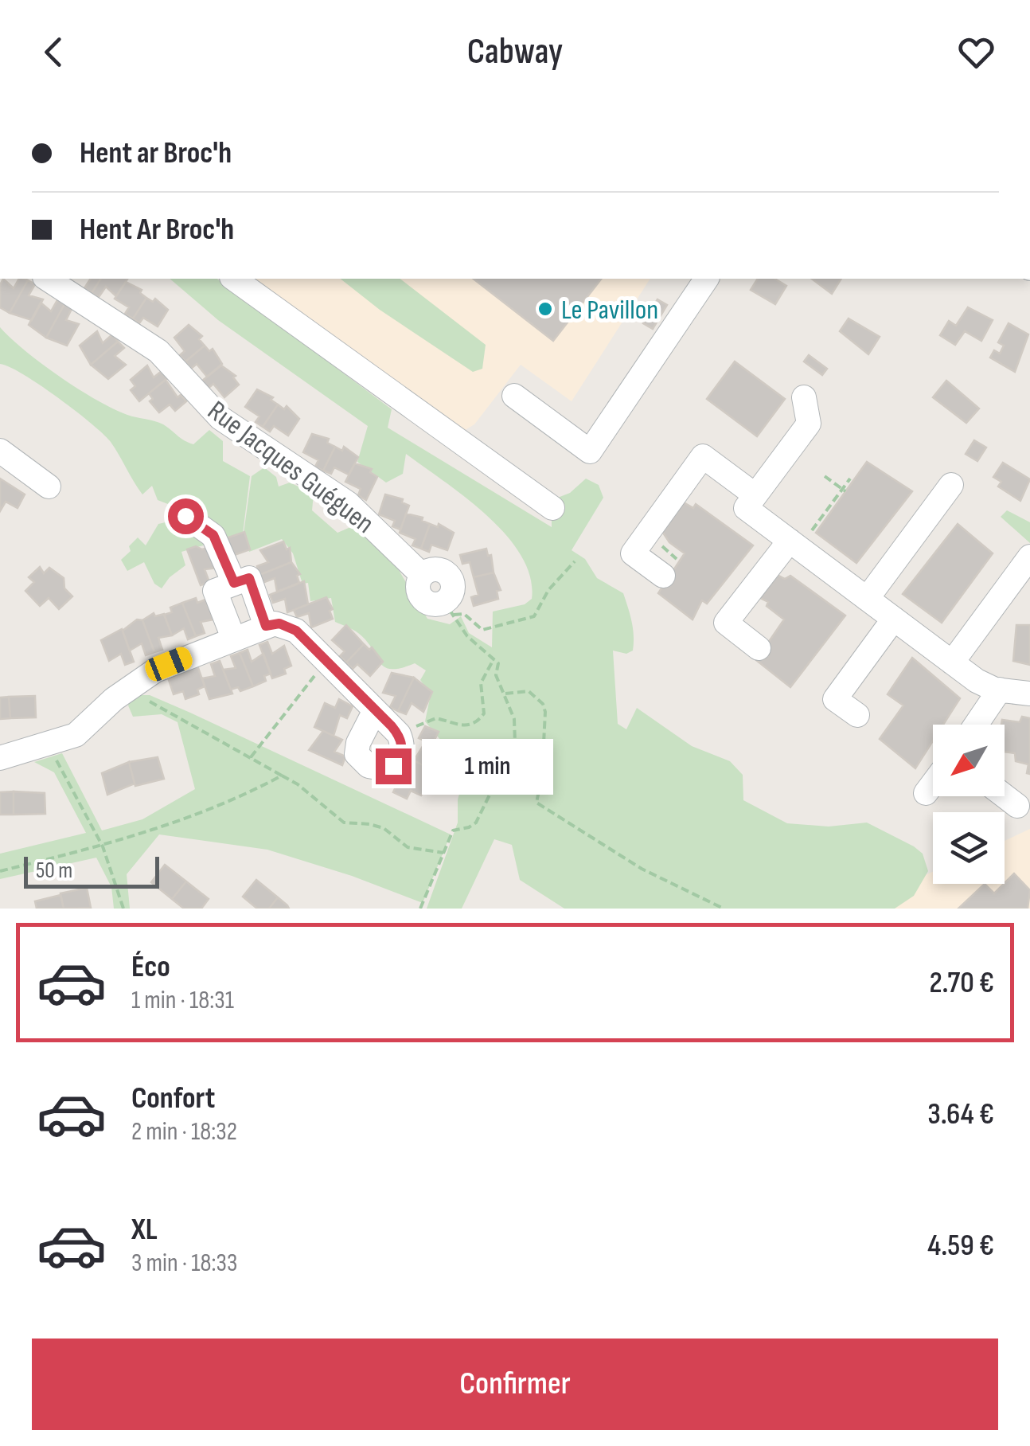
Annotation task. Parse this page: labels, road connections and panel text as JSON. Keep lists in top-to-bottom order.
{
  "streets": {
    "street": ["Rue Jacques Guéguen"]
  },
  "places": ["Le Pavillon"],
  "scale_bar": "50 m",
  "north": "bottom left",
  "page": {
    "header": "Cabway",
    "banner": ["Hent ar Broc'h", "Hent Ar Broc'h"],
    "bubble": "1 min",
    "scale": "50 m",
    "list": [
      {
        "name": "Éco",
        "note": "1 min · 18:31",
        "value": "2.70 €"
      },
      {
        "name": "Confort",
        "note": "2 min · 18:32",
        "value": "3.64 €"
      },
      {
        "name": "XL",
        "note": "3 min · 18:33",
        "value": "4.59 €"
      }
    ],
    "buttons": "Confirmer"
  }
}
